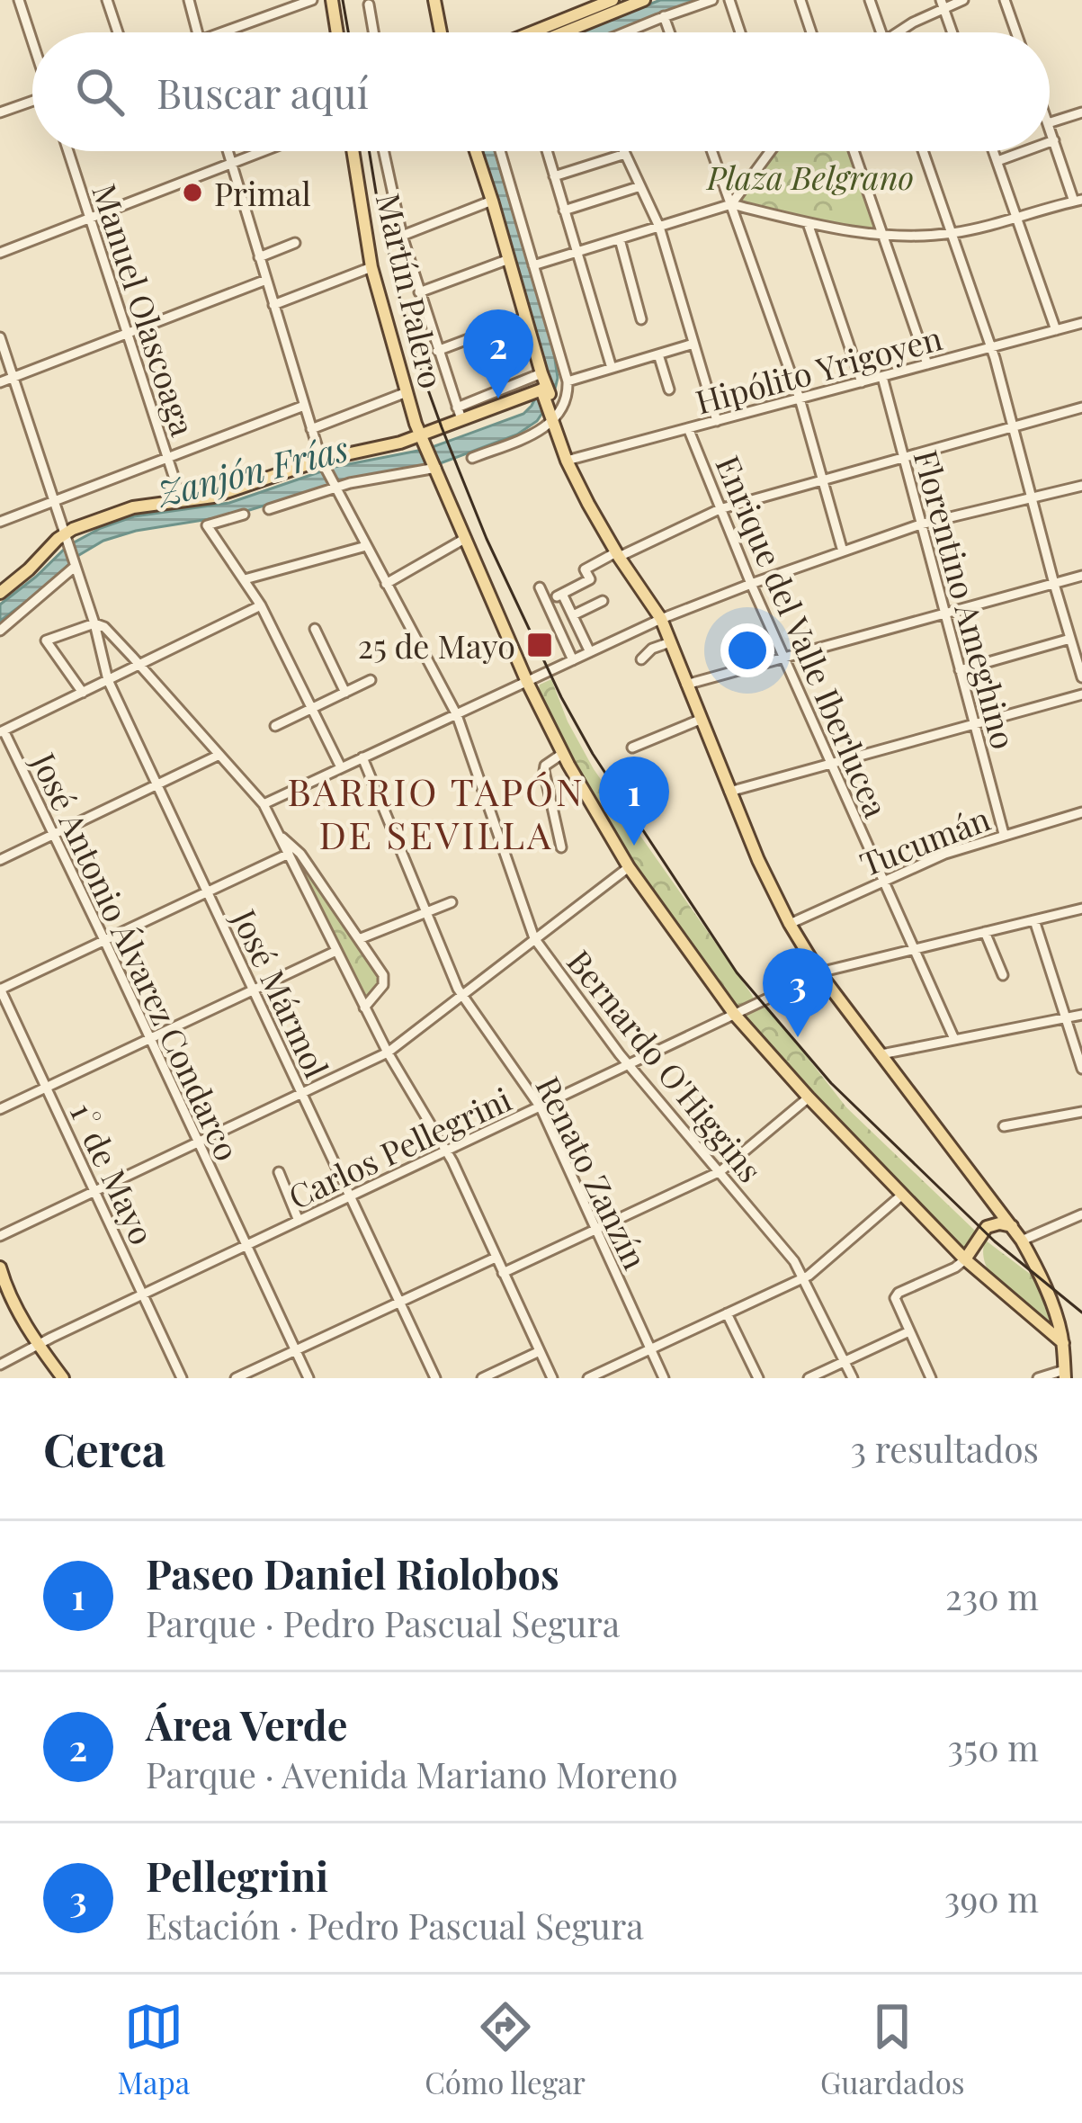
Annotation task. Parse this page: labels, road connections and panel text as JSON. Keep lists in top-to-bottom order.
{
  "streets": {
    "main road": ["Martín Palero"],
    "street": [
      "Manuel Olascoaga",
      "Hipólito Yrigoyen",
      "Florentino Ameghino",
      "Enrique del Valle Iberlucea",
      "Tucumán",
      "José Antonio Álvarez Condarco",
      "José Mármol",
      "Bernardo O'Higgins",
      "Carlos Pellegrini",
      "Renato Zanzín",
      "1° de Mayo"
    ]
  },
  "crossings": [
    ["Martín Palero", "Carlos Pellegrini"],
    ["Hipólito Yrigoyen", "Florentino Ameghino"],
    ["Hipólito Yrigoyen", "Enrique del Valle Iberlucea"],
    ["Florentino Ameghino", "Tucumán"],
    ["Enrique del Valle Iberlucea", "Tucumán"],
    ["Enrique del Valle Iberlucea", "Carlos Pellegrini"],
    ["José Antonio Álvarez Condarco", "Carlos Pellegrini"],
    ["José Mármol", "Carlos Pellegrini"],
    ["Bernardo O'Higgins", "Carlos Pellegrini"],
    ["Carlos Pellegrini", "Renato Zanzín"],
    ["Carlos Pellegrini", "1° de Mayo"]
  ],
  "districts": ["BARRIO TAPÓN DE SEVILLA"],
  "water": ["Zanjón Frías"],
  "parks": ["Plaza Belgrano"],
  "places": {
    "other": ["Primal"],
    "transit": ["25 de Mayo"]
  },
  "page": {
    "search": "Buscar aquí",
    "pins": ["2", "1", "3"],
    "heading": ["Cerca", "3 resultados"],
    "list": [
      {
        "mark": "1",
        "name": "Paseo Daniel Riolobos",
        "note": "Parque · Pedro Pascual Segura",
        "value": "230 m"
      },
      {
        "mark": "2",
        "name": "Área Verde",
        "note": "Parque · Avenida Mariano Moreno",
        "value": "350 m"
      },
      {
        "mark": "3",
        "name": "Pellegrini",
        "note": "Estación · Pedro Pascual Segura",
        "value": "390 m"
      }
    ],
    "nav": ["Mapa", "Cómo llegar", "Guardados"]
  }
}
